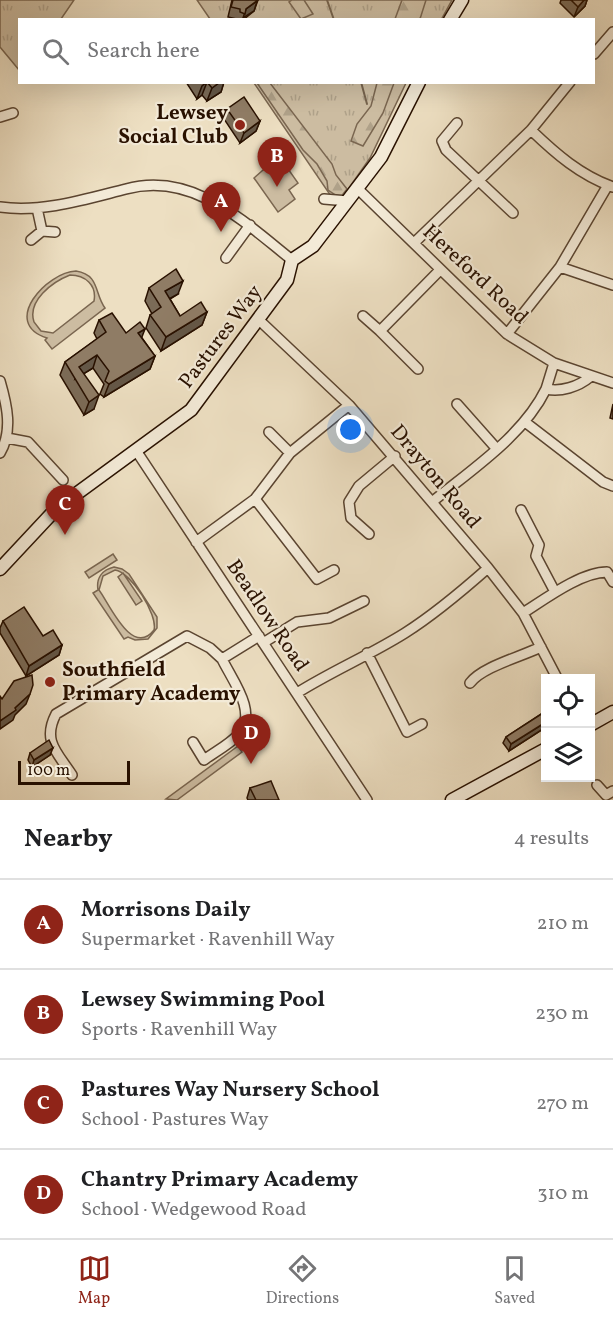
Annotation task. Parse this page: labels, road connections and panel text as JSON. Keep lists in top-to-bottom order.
{
  "streets": {
    "street": [
      "Hereford Road",
      "Pastures Way",
      "Drayton Road",
      "Beadlow Road"
    ]
  },
  "crossings": [
    ["Pastures Way", "Drayton Road"],
    ["Pastures Way", "Beadlow Road"]
  ],
  "places": ["Lewsey Social Club", "Southfield Primary Academy"],
  "scale_bar": "100 m",
  "page": {
    "search": "Search here",
    "pins": [
      "B",
      "A",
      "C",
      "D"
    ],
    "scale": "100 m",
    "heading": ["Nearby", "4 results"],
    "list": [
      {
        "mark": "A",
        "name": "Morrisons Daily",
        "note": "Supermarket · Ravenhill Way",
        "value": "210 m"
      },
      {
        "mark": "B",
        "name": "Lewsey Swimming Pool",
        "note": "Sports · Ravenhill Way",
        "value": "230 m"
      },
      {
        "mark": "C",
        "name": "Pastures Way Nursery School",
        "note": "School · Pastures Way",
        "value": "270 m"
      },
      {
        "mark": "D",
        "name": "Chantry Primary Academy",
        "note": "School · Wedgewood Road",
        "value": "310 m"
      }
    ],
    "nav": ["Map", "Directions", "Saved"]
  }
}
